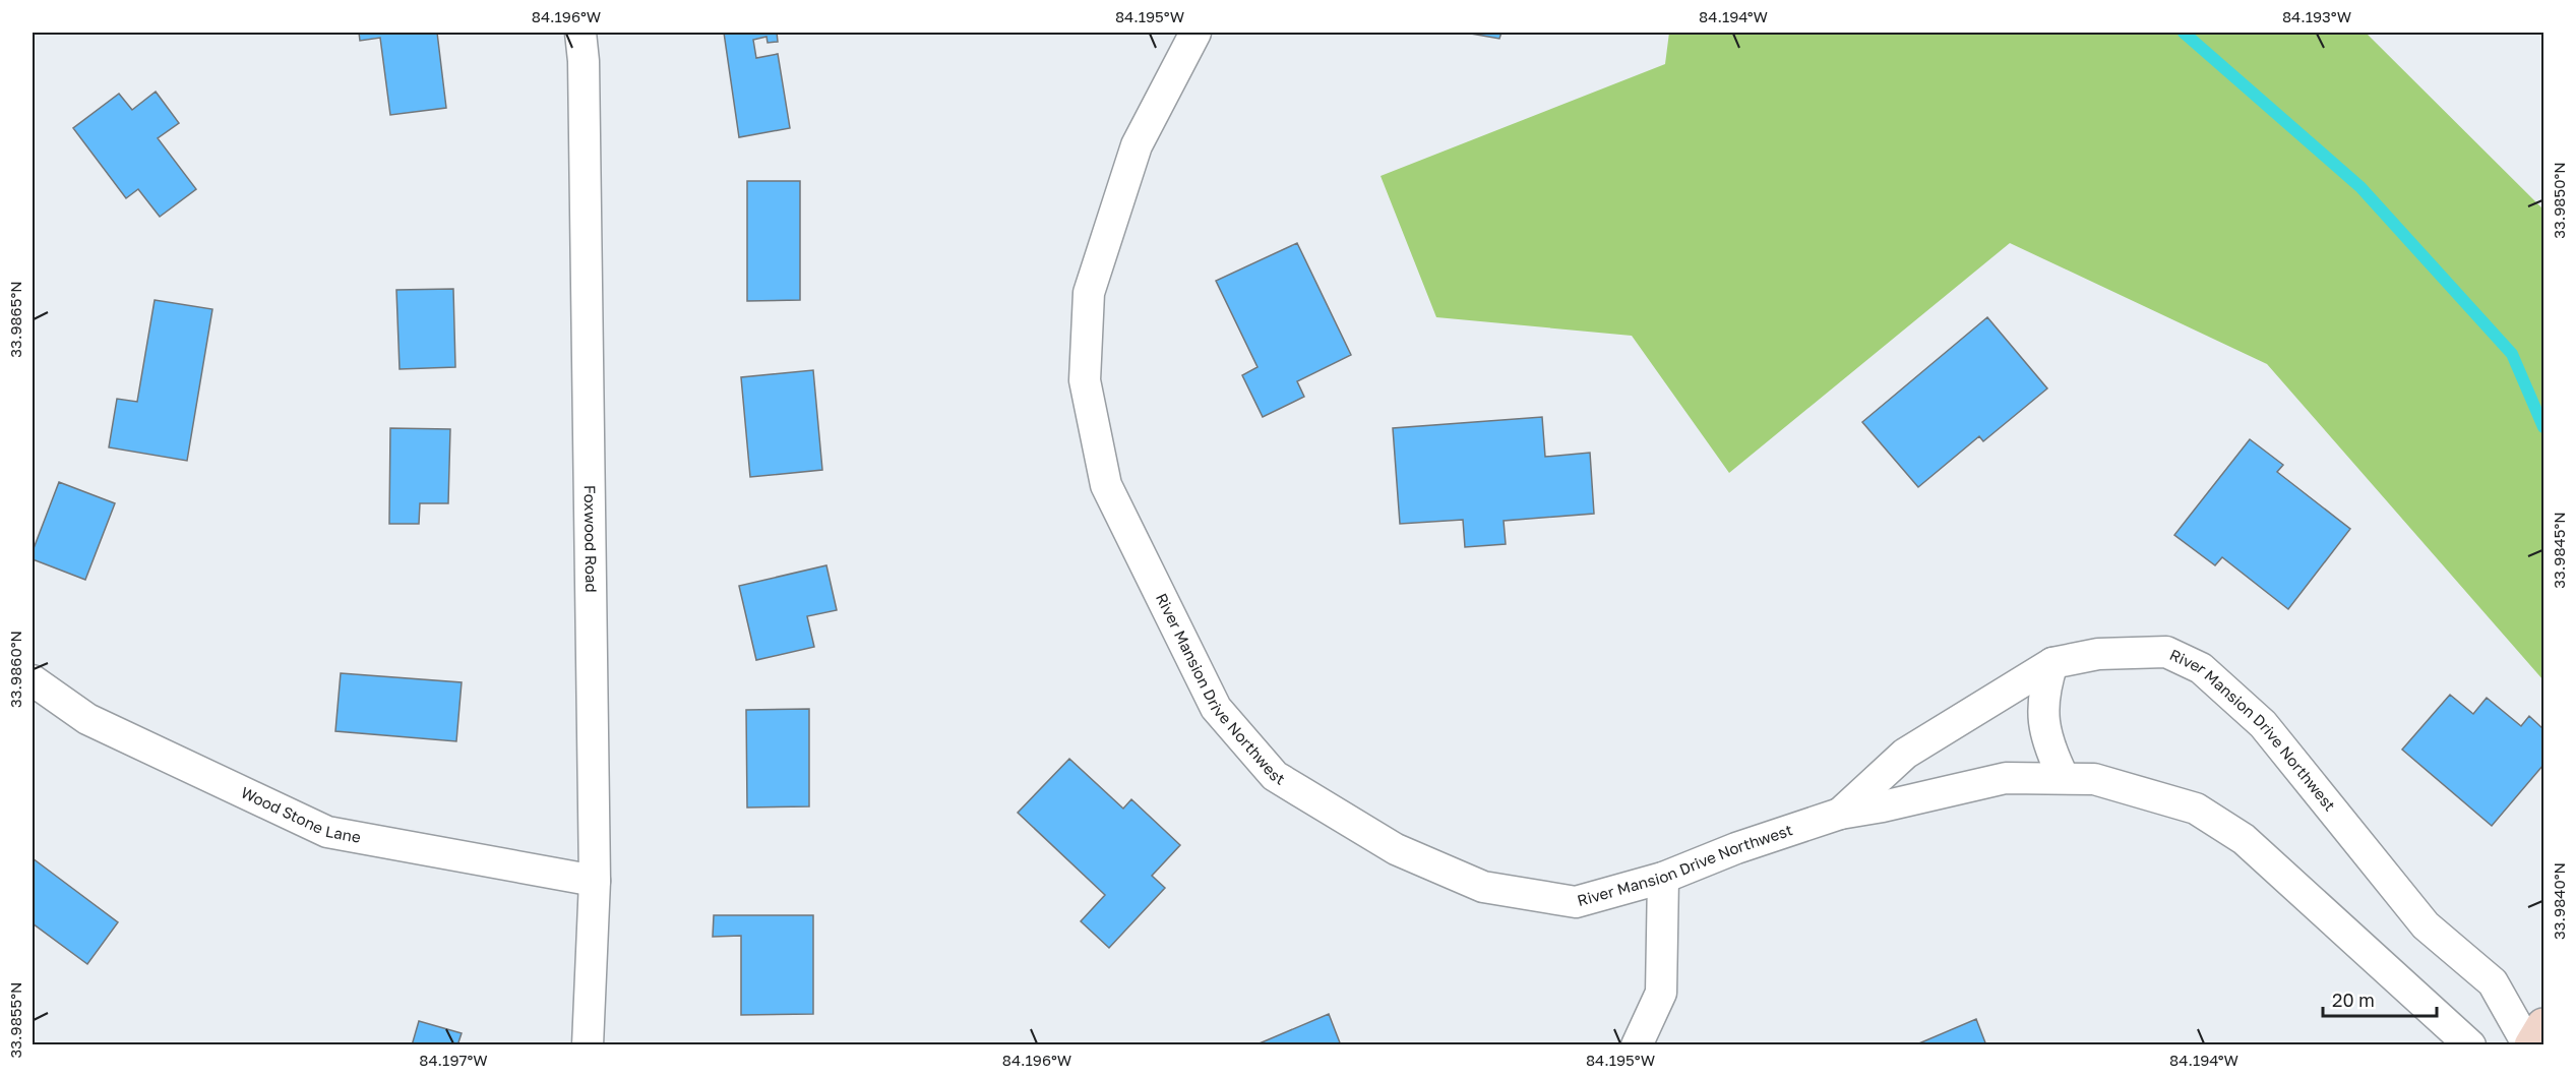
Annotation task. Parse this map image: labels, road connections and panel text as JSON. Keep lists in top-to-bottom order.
{
  "streets": {
    "street": ["Foxwood Road", "River Mansion Drive Northwest", "Wood Stone Lane"]
  },
  "crossings": [
    ["Foxwood Road", "Wood Stone Lane"]
  ],
  "scale_bar": "20 m",
  "coordinates": [
    "84.196°W",
    "84.195°W",
    "84.194°W",
    "84.193°W",
    "33.9850°N",
    "33.9865°N",
    "33.9845°N",
    "33.9860°N",
    "33.9840°N",
    "33.9855°N",
    "84.197°W"
  ]
}
